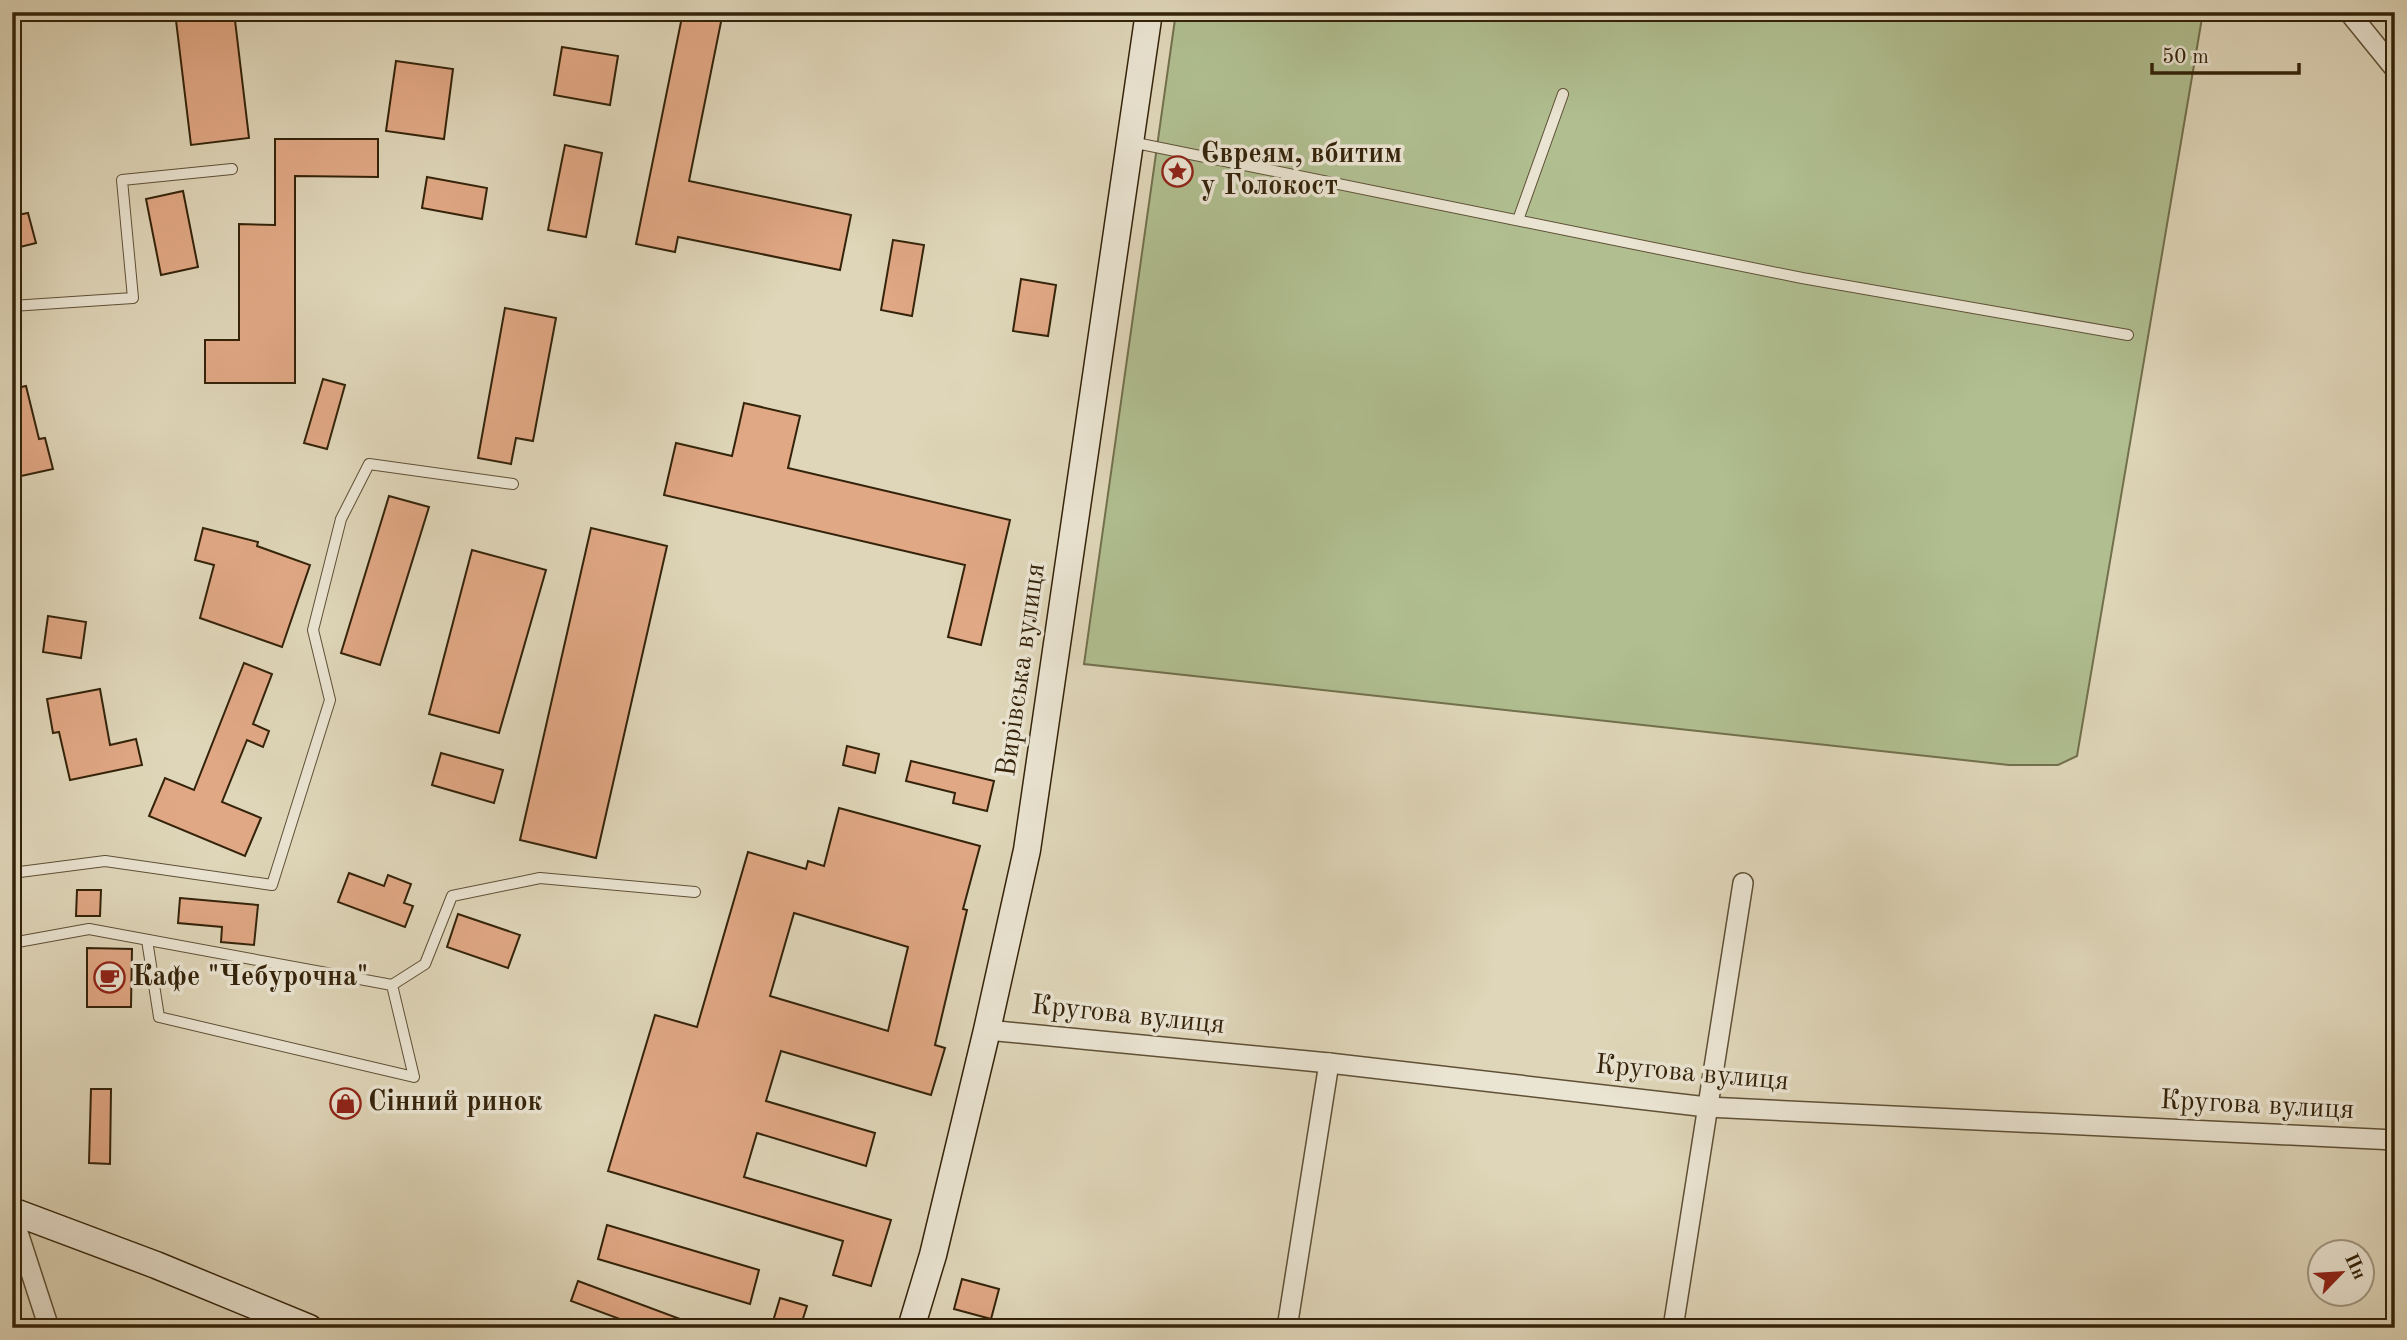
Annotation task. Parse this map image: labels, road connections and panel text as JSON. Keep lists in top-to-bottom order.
{
  "streets": {
    "main road": ["Вирівська вулиця"],
    "street": ["Кругова вулиця"]
  },
  "crossings": [
    ["Вирівська вулиця", "Кругова вулиця"]
  ],
  "places": {
    "place": ["Євреям, вбитим у Голокост"],
    "cafe": ["Кафе \"Чебурочна\""],
    "shop": ["Сінний ринок"]
  },
  "scale_bar": "50 m",
  "north": "top right"
}
